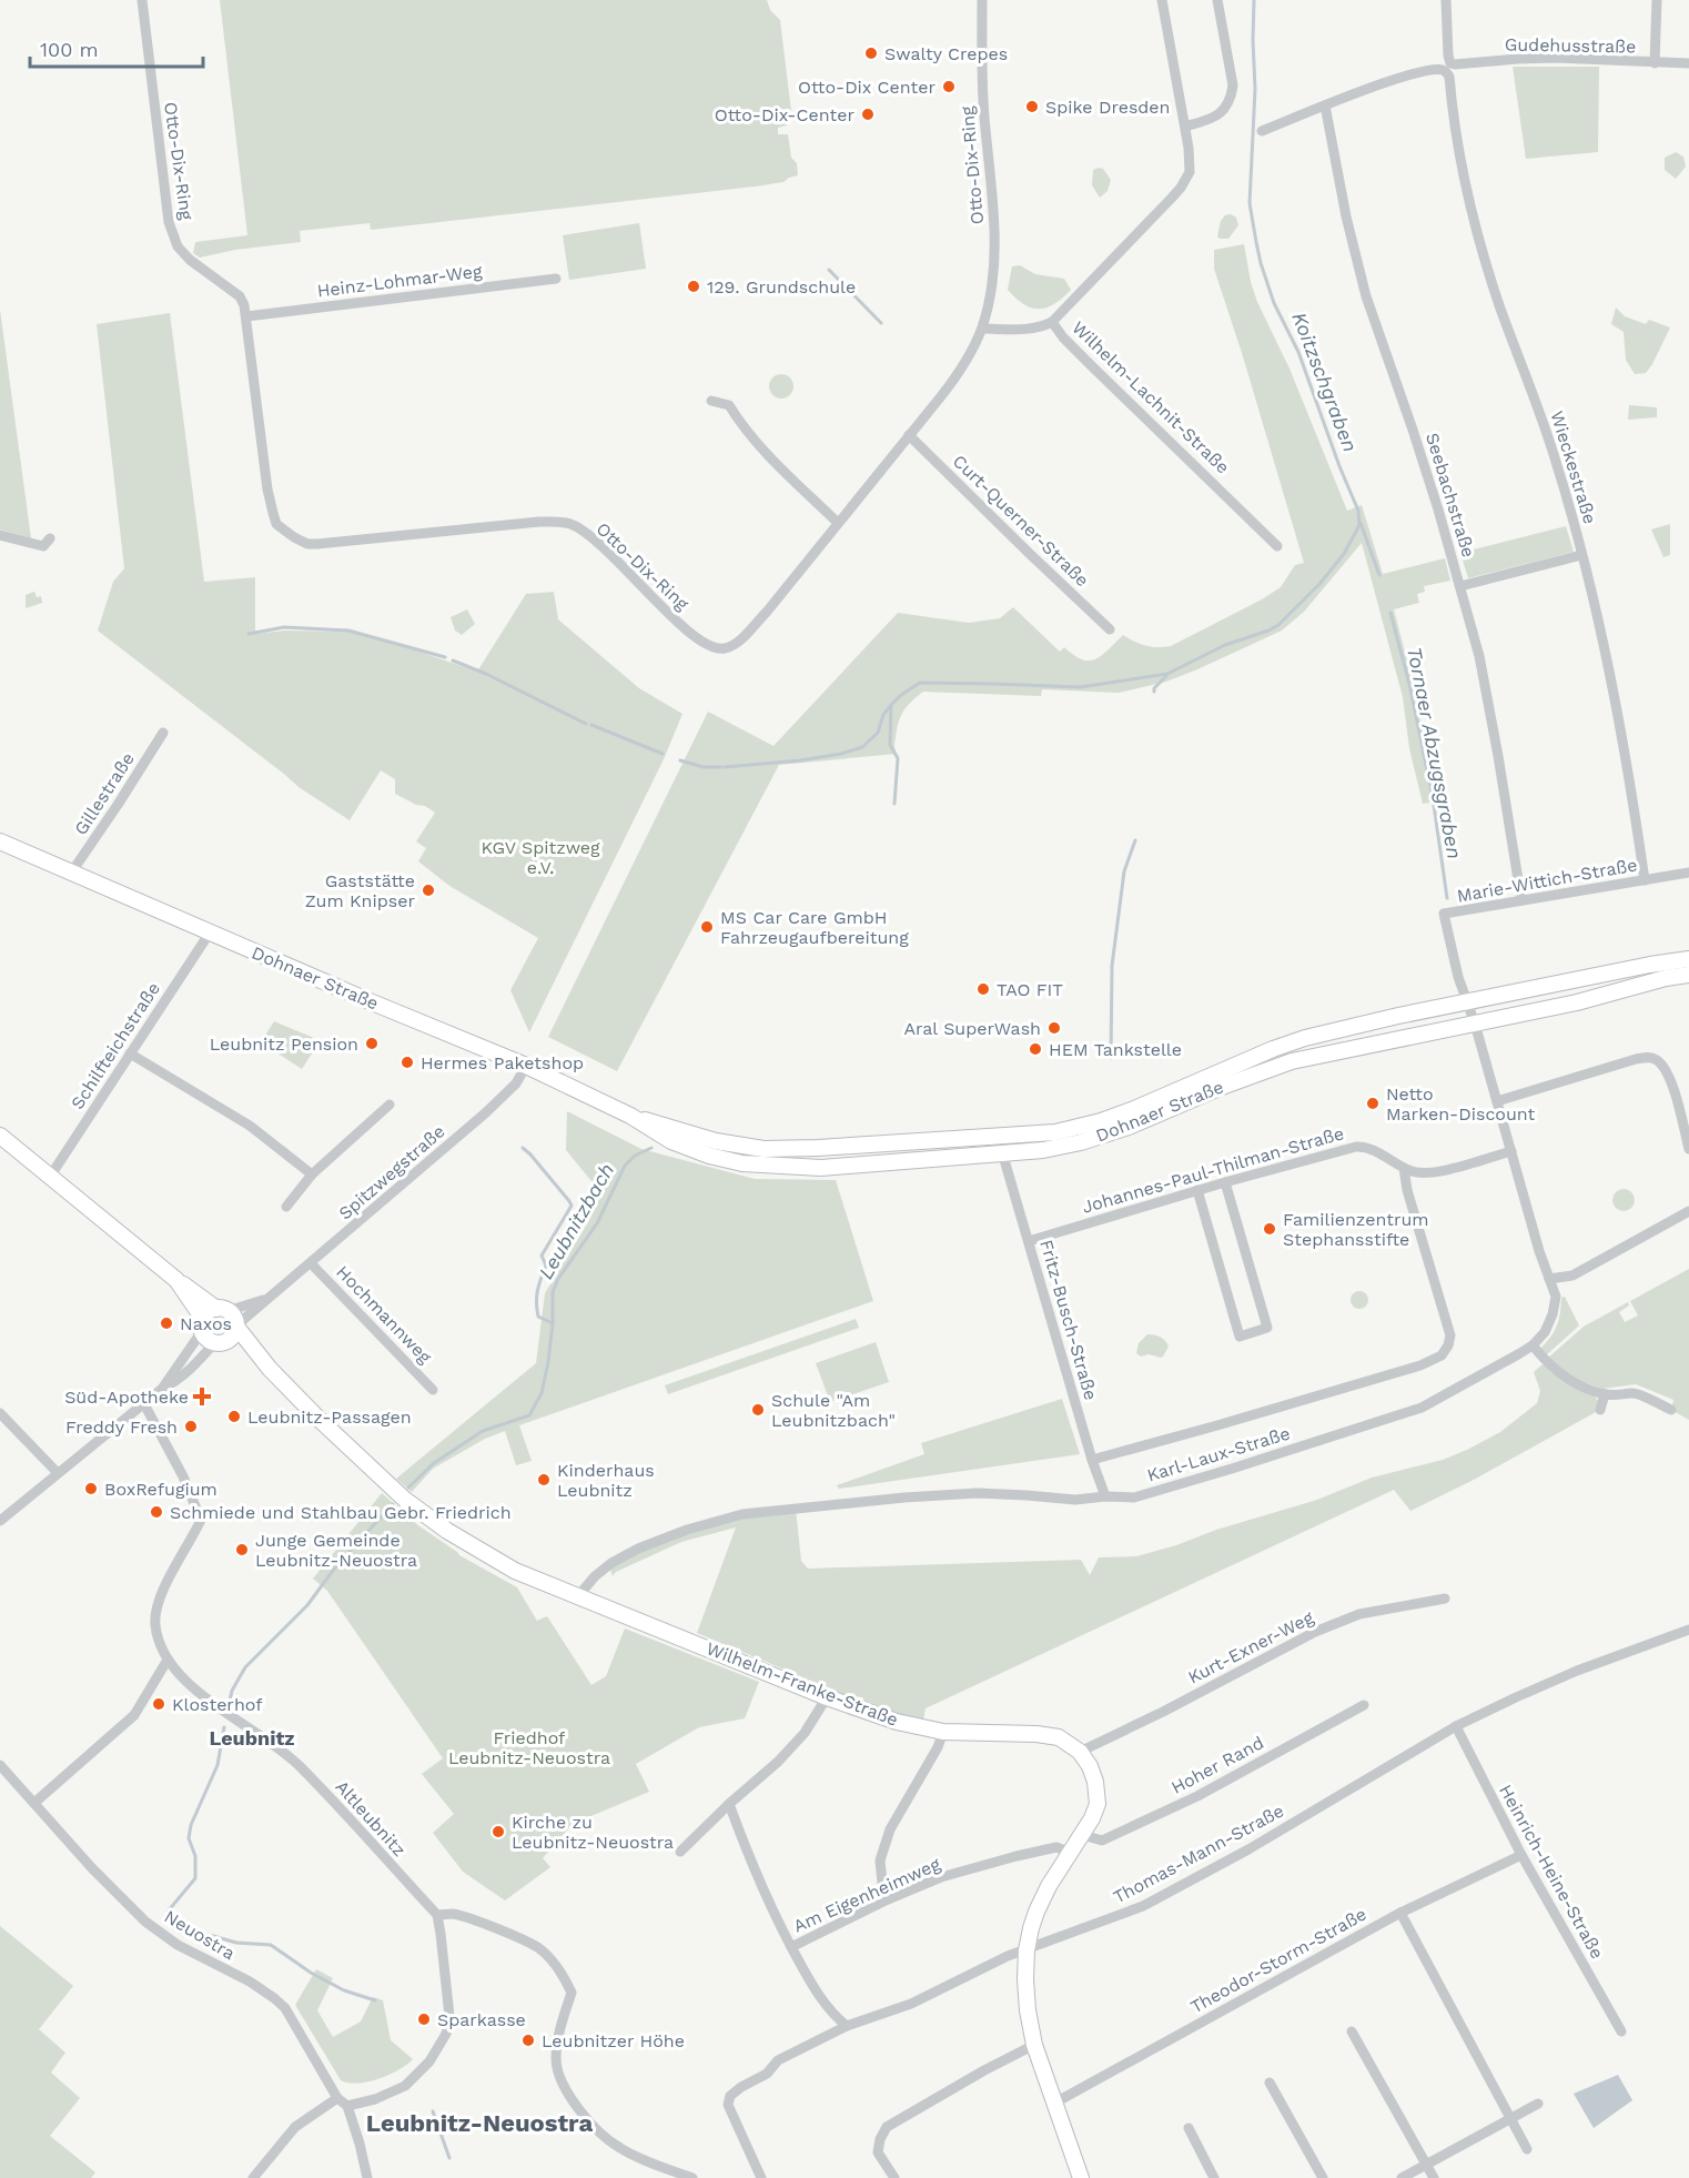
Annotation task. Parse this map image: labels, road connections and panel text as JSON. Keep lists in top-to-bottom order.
{
  "streets": {
    "main road": ["Dohnaer Straße", "Wilhelm-Franke-Straße"],
    "street": [
      "Gudehusstraße",
      "Otto-Dix-Ring",
      "Heinz-Lohmar-Weg",
      "Wilhelm-Lachnit-Straße",
      "Wieckestraße",
      "Seebachstraße",
      "Curt-Querner-Straße",
      "Gillestraße",
      "Marie-Wittich-Straße",
      "Schilfteichstraße",
      "Johannes-Paul-Thilman-Straße",
      "Spitzwegstraße",
      "Hochmannweg",
      "Fritz-Busch-Straße",
      "Karl-Laux-Straße",
      "Kurt-Exner-Weg",
      "Hoher Rand",
      "Altleubnitz",
      "Thomas-Mann-Straße",
      "Heinrich-Heine-Straße",
      "Am Eigenheimweg",
      "Neuostra",
      "Theodor-Storm-Straße"
    ]
  },
  "crossings": [
    ["Gudehusstraße", "Wieckestraße"],
    ["Gudehusstraße", "Seebachstraße"],
    ["Otto-Dix-Ring", "Heinz-Lohmar-Weg"],
    ["Otto-Dix-Ring", "Wilhelm-Lachnit-Straße"],
    ["Otto-Dix-Ring", "Curt-Querner-Straße"],
    ["Wieckestraße", "Marie-Wittich-Straße"],
    ["Seebachstraße", "Marie-Wittich-Straße"],
    ["Gillestraße", "Dohnaer Straße"],
    ["Marie-Wittich-Straße", "Dohnaer Straße"],
    ["Marie-Wittich-Straße", "Karl-Laux-Straße"],
    ["Dohnaer Straße", "Schilfteichstraße"],
    ["Dohnaer Straße", "Spitzwegstraße"],
    ["Dohnaer Straße", "Fritz-Busch-Straße"],
    ["Dohnaer Straße", "Karl-Laux-Straße"],
    ["Johannes-Paul-Thilman-Straße", "Fritz-Busch-Straße"],
    ["Johannes-Paul-Thilman-Straße", "Karl-Laux-Straße"],
    ["Spitzwegstraße", "Hochmannweg"],
    ["Spitzwegstraße", "Wilhelm-Franke-Straße"],
    ["Fritz-Busch-Straße", "Karl-Laux-Straße"],
    ["Karl-Laux-Straße", "Wilhelm-Franke-Straße"],
    ["Kurt-Exner-Weg", "Wilhelm-Franke-Straße"],
    ["Thomas-Mann-Straße", "Heinrich-Heine-Straße"],
    ["Heinrich-Heine-Straße", "Theodor-Storm-Straße"]
  ],
  "districts": ["Leubnitz", "Leubnitz-Neuostra"],
  "water": ["Koitzschgraben", "Tornaer Abzugsgraben", "Leubnitzbach"],
  "parks": ["KGV Spitzweg e.V.", "Friedhof Leubnitz-Neuostra"],
  "places": {
    "other": [
      "Swalty Crepes",
      "Otto-Dix Center",
      "Spike Dresden",
      "Otto-Dix-Center",
      "129. Grundschule",
      "Gaststätte Zum Knipser",
      "MS Car Care GmbH Fahrzeugaufbereitung",
      "TAO FIT",
      "Aral SuperWash",
      "Leubnitz Pension",
      "HEM Tankstelle",
      "Hermes Paketshop",
      "Netto Marken-Discount",
      "Familienzentrum Stephansstifte",
      "Naxos",
      "Schule \"Am Leubnitzbach\"",
      "Leubnitz-Passagen",
      "Freddy Fresh",
      "Kinderhaus Leubnitz",
      "BoxRefugium",
      "Schmiede und Stahlbau Gebr. Friedrich",
      "Junge Gemeinde Leubnitz-Neuostra",
      "Klosterhof",
      "Kirche zu Leubnitz-Neuostra",
      "Sparkasse",
      "Leubnitzer Höhe"
    ],
    "health": ["Süd-Apotheke"]
  },
  "scale_bar": "100 m"
}
